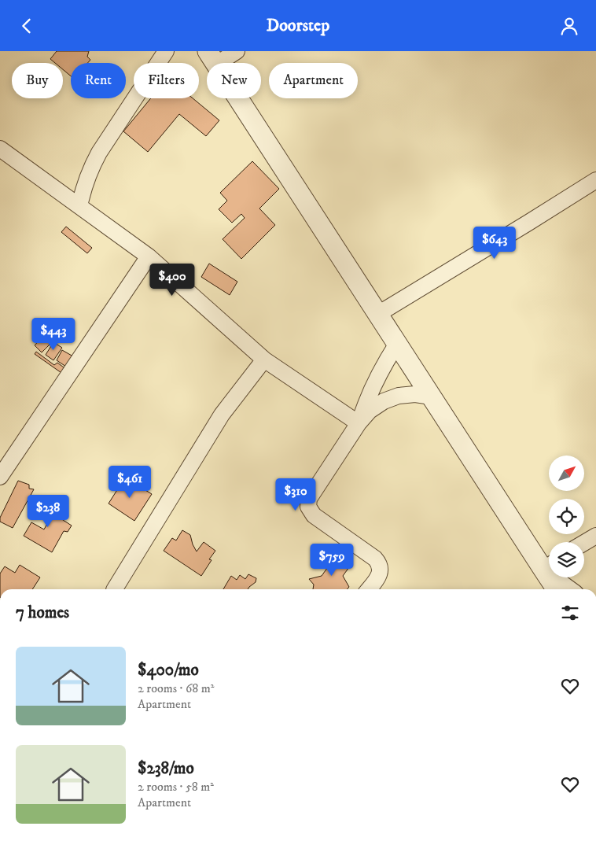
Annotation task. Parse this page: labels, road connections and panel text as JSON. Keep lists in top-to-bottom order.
{
  "north": "top right",
  "page": {
    "header": "Doorstep",
    "chip": [
      "Buy",
      "Rent",
      "Filters",
      "New",
      "Apartment"
    ],
    "price": [
      "$643",
      "$400",
      "$443",
      "$461",
      "$310",
      "$238",
      "$759"
    ],
    "heading": "7 homes",
    "list": [
      {
        "name": "$400/mo",
        "note": "2 rooms · 68 m² · Apartment"
      },
      {
        "name": "$238/mo",
        "note": "2 rooms · 58 m² · Apartment"
      }
    ]
  }
}
